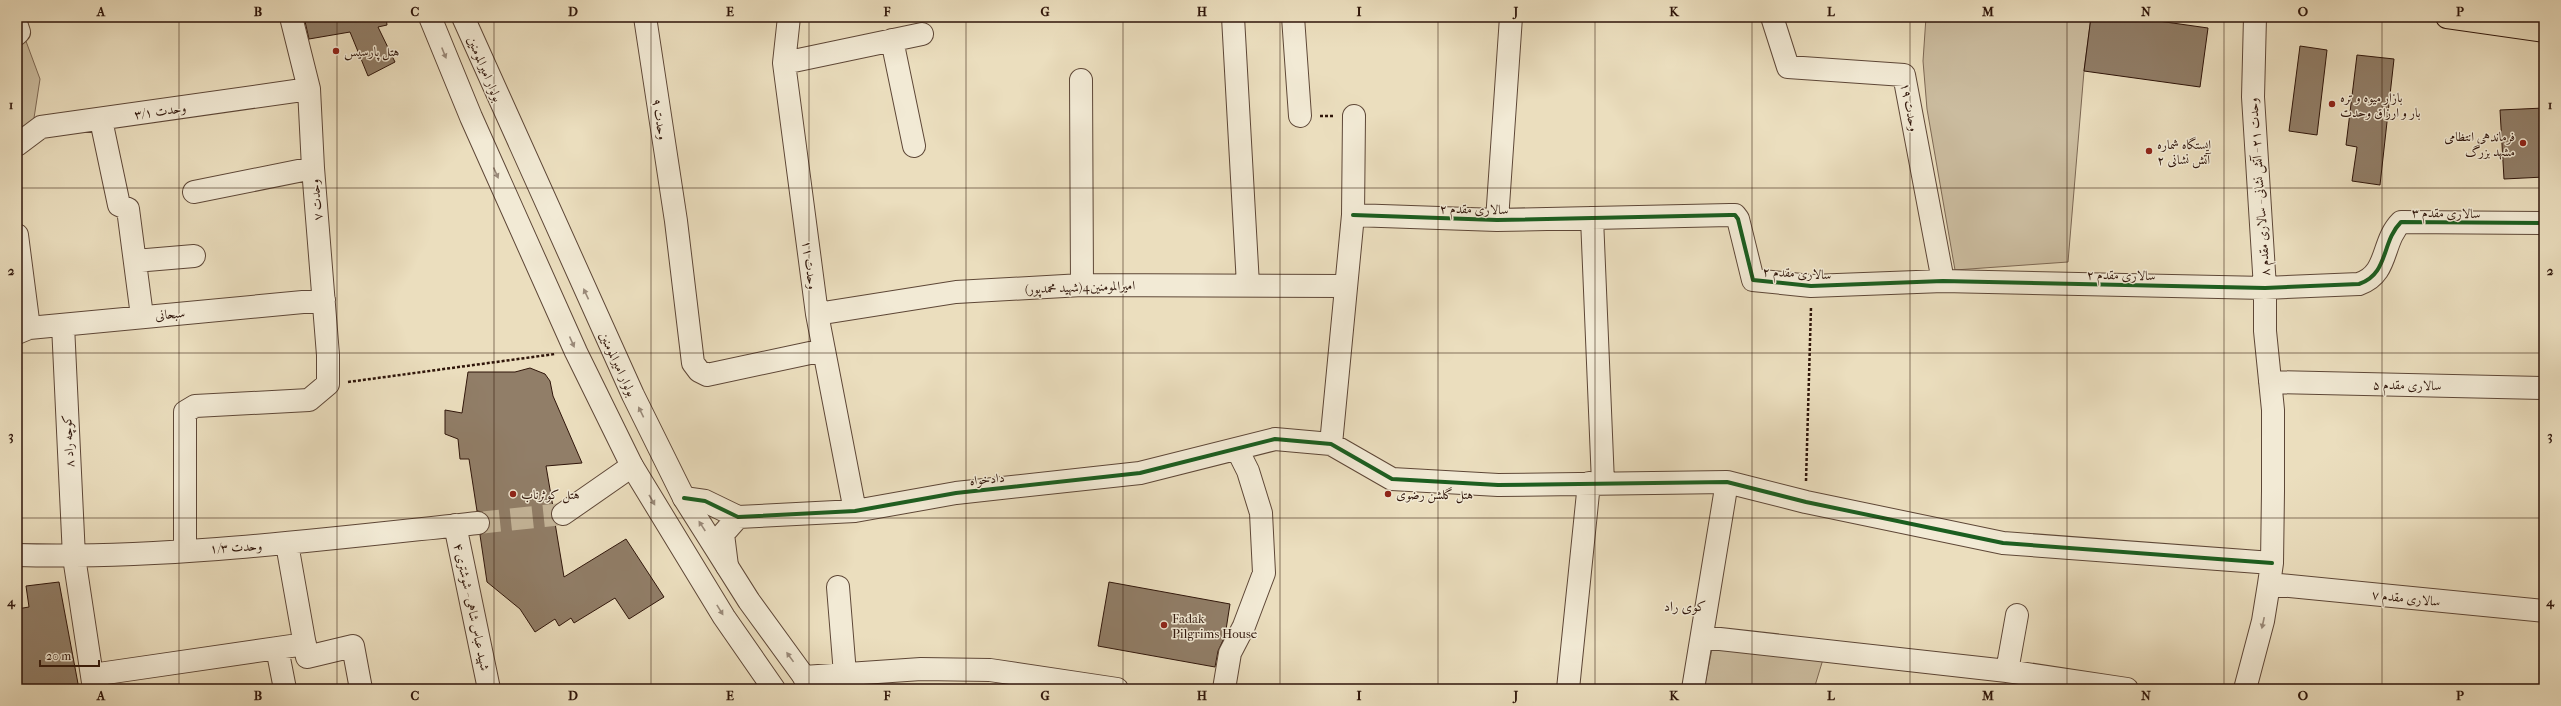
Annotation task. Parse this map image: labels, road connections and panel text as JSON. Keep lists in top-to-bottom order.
{
  "streets": {
    "street": [
      "بولوار امیرالمومنین",
      "وحدت ۱۹",
      "وحدت ۳/۱",
      "وحدت ۹",
      "وحدت ۲۱ - آتش نشانی - سالاری مقدم ۸",
      "وحدت ۷",
      "سالاری مقدم ۲",
      "سالاری مقدم ۳",
      "وحدت ۱۱",
      "امیرالمومنین4(شهید محمدپور)",
      "سبحانی",
      "سالاری مقدم ۵",
      "کوچه راد ۸",
      "دادخواه",
      "وحدت ۱/۳",
      "سالاری مقدم ۷",
      "شهید عباس شاهی - شوشتری ۴"
    ]
  },
  "crossings": [
    ["وحدت ۱۹", "سالاری مقدم ۲"],
    ["وحدت ۳/۱", "وحدت ۷"],
    ["وحدت ۹", "وحدت ۱۱"],
    ["وحدت ۲۱ - آتش نشانی - سالاری مقدم ۸", "سالاری مقدم ۲"],
    ["وحدت ۲۱ - آتش نشانی - سالاری مقدم ۸", "سالاری مقدم ۳"],
    ["وحدت ۲۱ - آتش نشانی - سالاری مقدم ۸", "سالاری مقدم ۵"],
    ["وحدت ۲۱ - آتش نشانی - سالاری مقدم ۸", "سالاری مقدم ۷"],
    ["وحدت ۷", "سبحانی"],
    ["سالاری مقدم ۲", "سالاری مقدم ۳"],
    ["وحدت ۱۱", "امیرالمومنین4(شهید محمدپور)"],
    ["وحدت ۱۱", "دادخواه"],
    ["سبحانی", "کوچه راد ۸"],
    ["کوچه راد ۸", "وحدت ۱/۳"],
    ["وحدت ۱/۳", "شهید عباس شاهی - شوشتری ۴"]
  ],
  "districts": ["کوی راد"],
  "places": [
    "هتل پارسیس",
    "بازار میوه و تره بار و ارزاق وحدت",
    "فرماندهی انتظامی مشهد بزرگ",
    "ایستگاه شماره ۲ آتش نشانی",
    "هتل کوثرناب",
    "هتل گلشن رضوی",
    "Fadak Pilgrims House"
  ],
  "scale_bar": "20 m",
  "grid": {
    "columns": [
      "A",
      "B",
      "C",
      "D",
      "E",
      "F",
      "G",
      "H",
      "I",
      "J",
      "K",
      "L",
      "M",
      "N",
      "O",
      "P"
    ],
    "rows": [
      "1",
      "2",
      "3",
      "4"
    ]
  }
}
